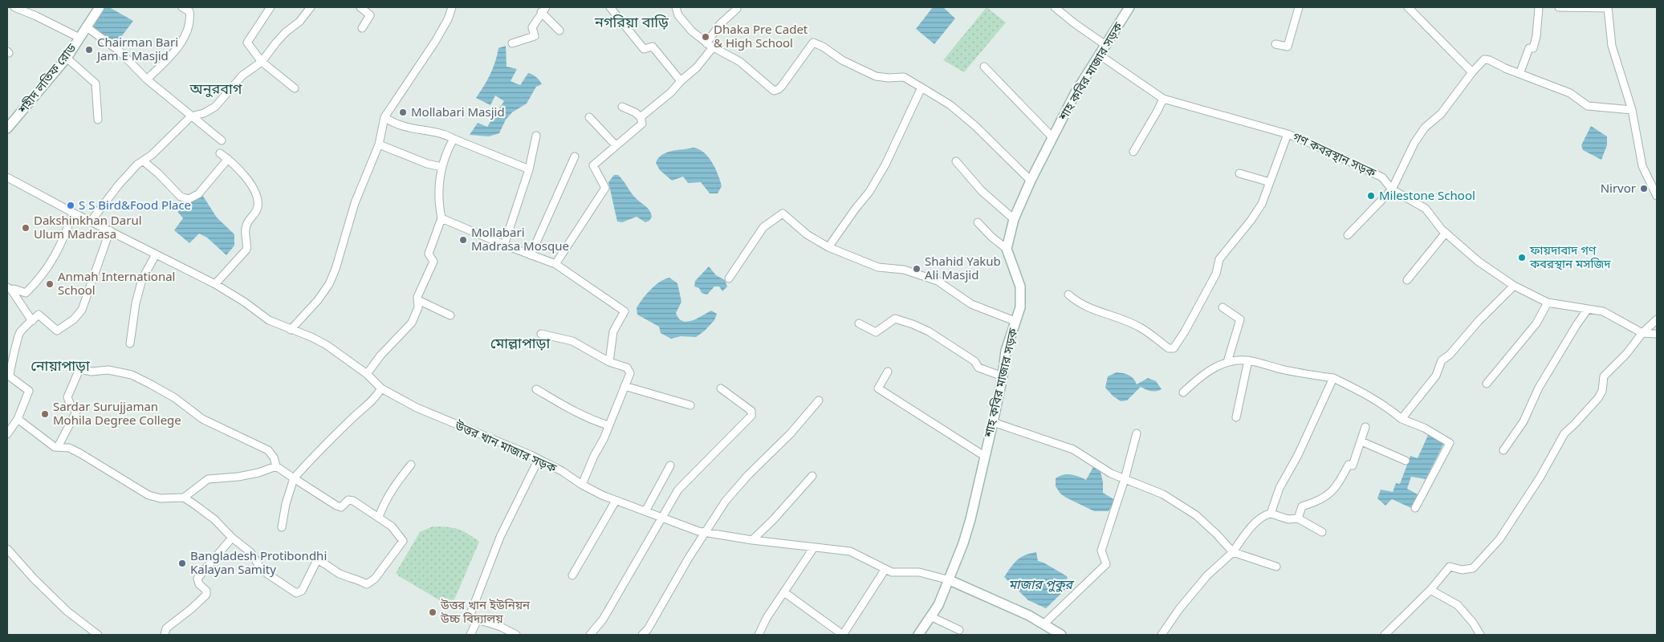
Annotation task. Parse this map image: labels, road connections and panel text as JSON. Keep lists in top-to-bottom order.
{
  "streets": {
    "main road": ["শাহ কবির মাজার সড়ক", "শহীদ লতিফ রোড", "উত্তর খান মাজার সড়ক"],
    "street": ["গণ কবরস্থান সড়ক"]
  },
  "crossings": [
    ["শাহ কবির মাজার সড়ক", "গণ কবরস্থান সড়ক"],
    ["শাহ কবির মাজার সড়ক", "উত্তর খান মাজার সড়ক"]
  ],
  "districts": [
    "নগরিয়া বাড়ি",
    "অনুরবাগ",
    "মোল্লাপাড়া",
    "নোয়াপাড়া"
  ],
  "water": ["মাজার পুকুর"],
  "places": [
    "Dhaka Pre Cadet & High School",
    "Chairman Bari Jam E Masjid",
    "Mollabari Masjid",
    "Nirvor",
    "Milestone School",
    "S S Bird&Food Place",
    "Dakshinkhan Darul Ulum Madrasa",
    "Mollabari Madrasa Mosque",
    "ফায়দাবাদ গণ কবরস্থান মসজিদ",
    "Shahid Yakub Ali Masjid",
    "Anmah International School",
    "Sardar Surujjaman Mohila Degree College",
    "Bangladesh Protibondhi Kalayan Samity",
    "উত্তর খান ইউনিয়ন উচ্চ বিদ্যালয়"
  ]
}
